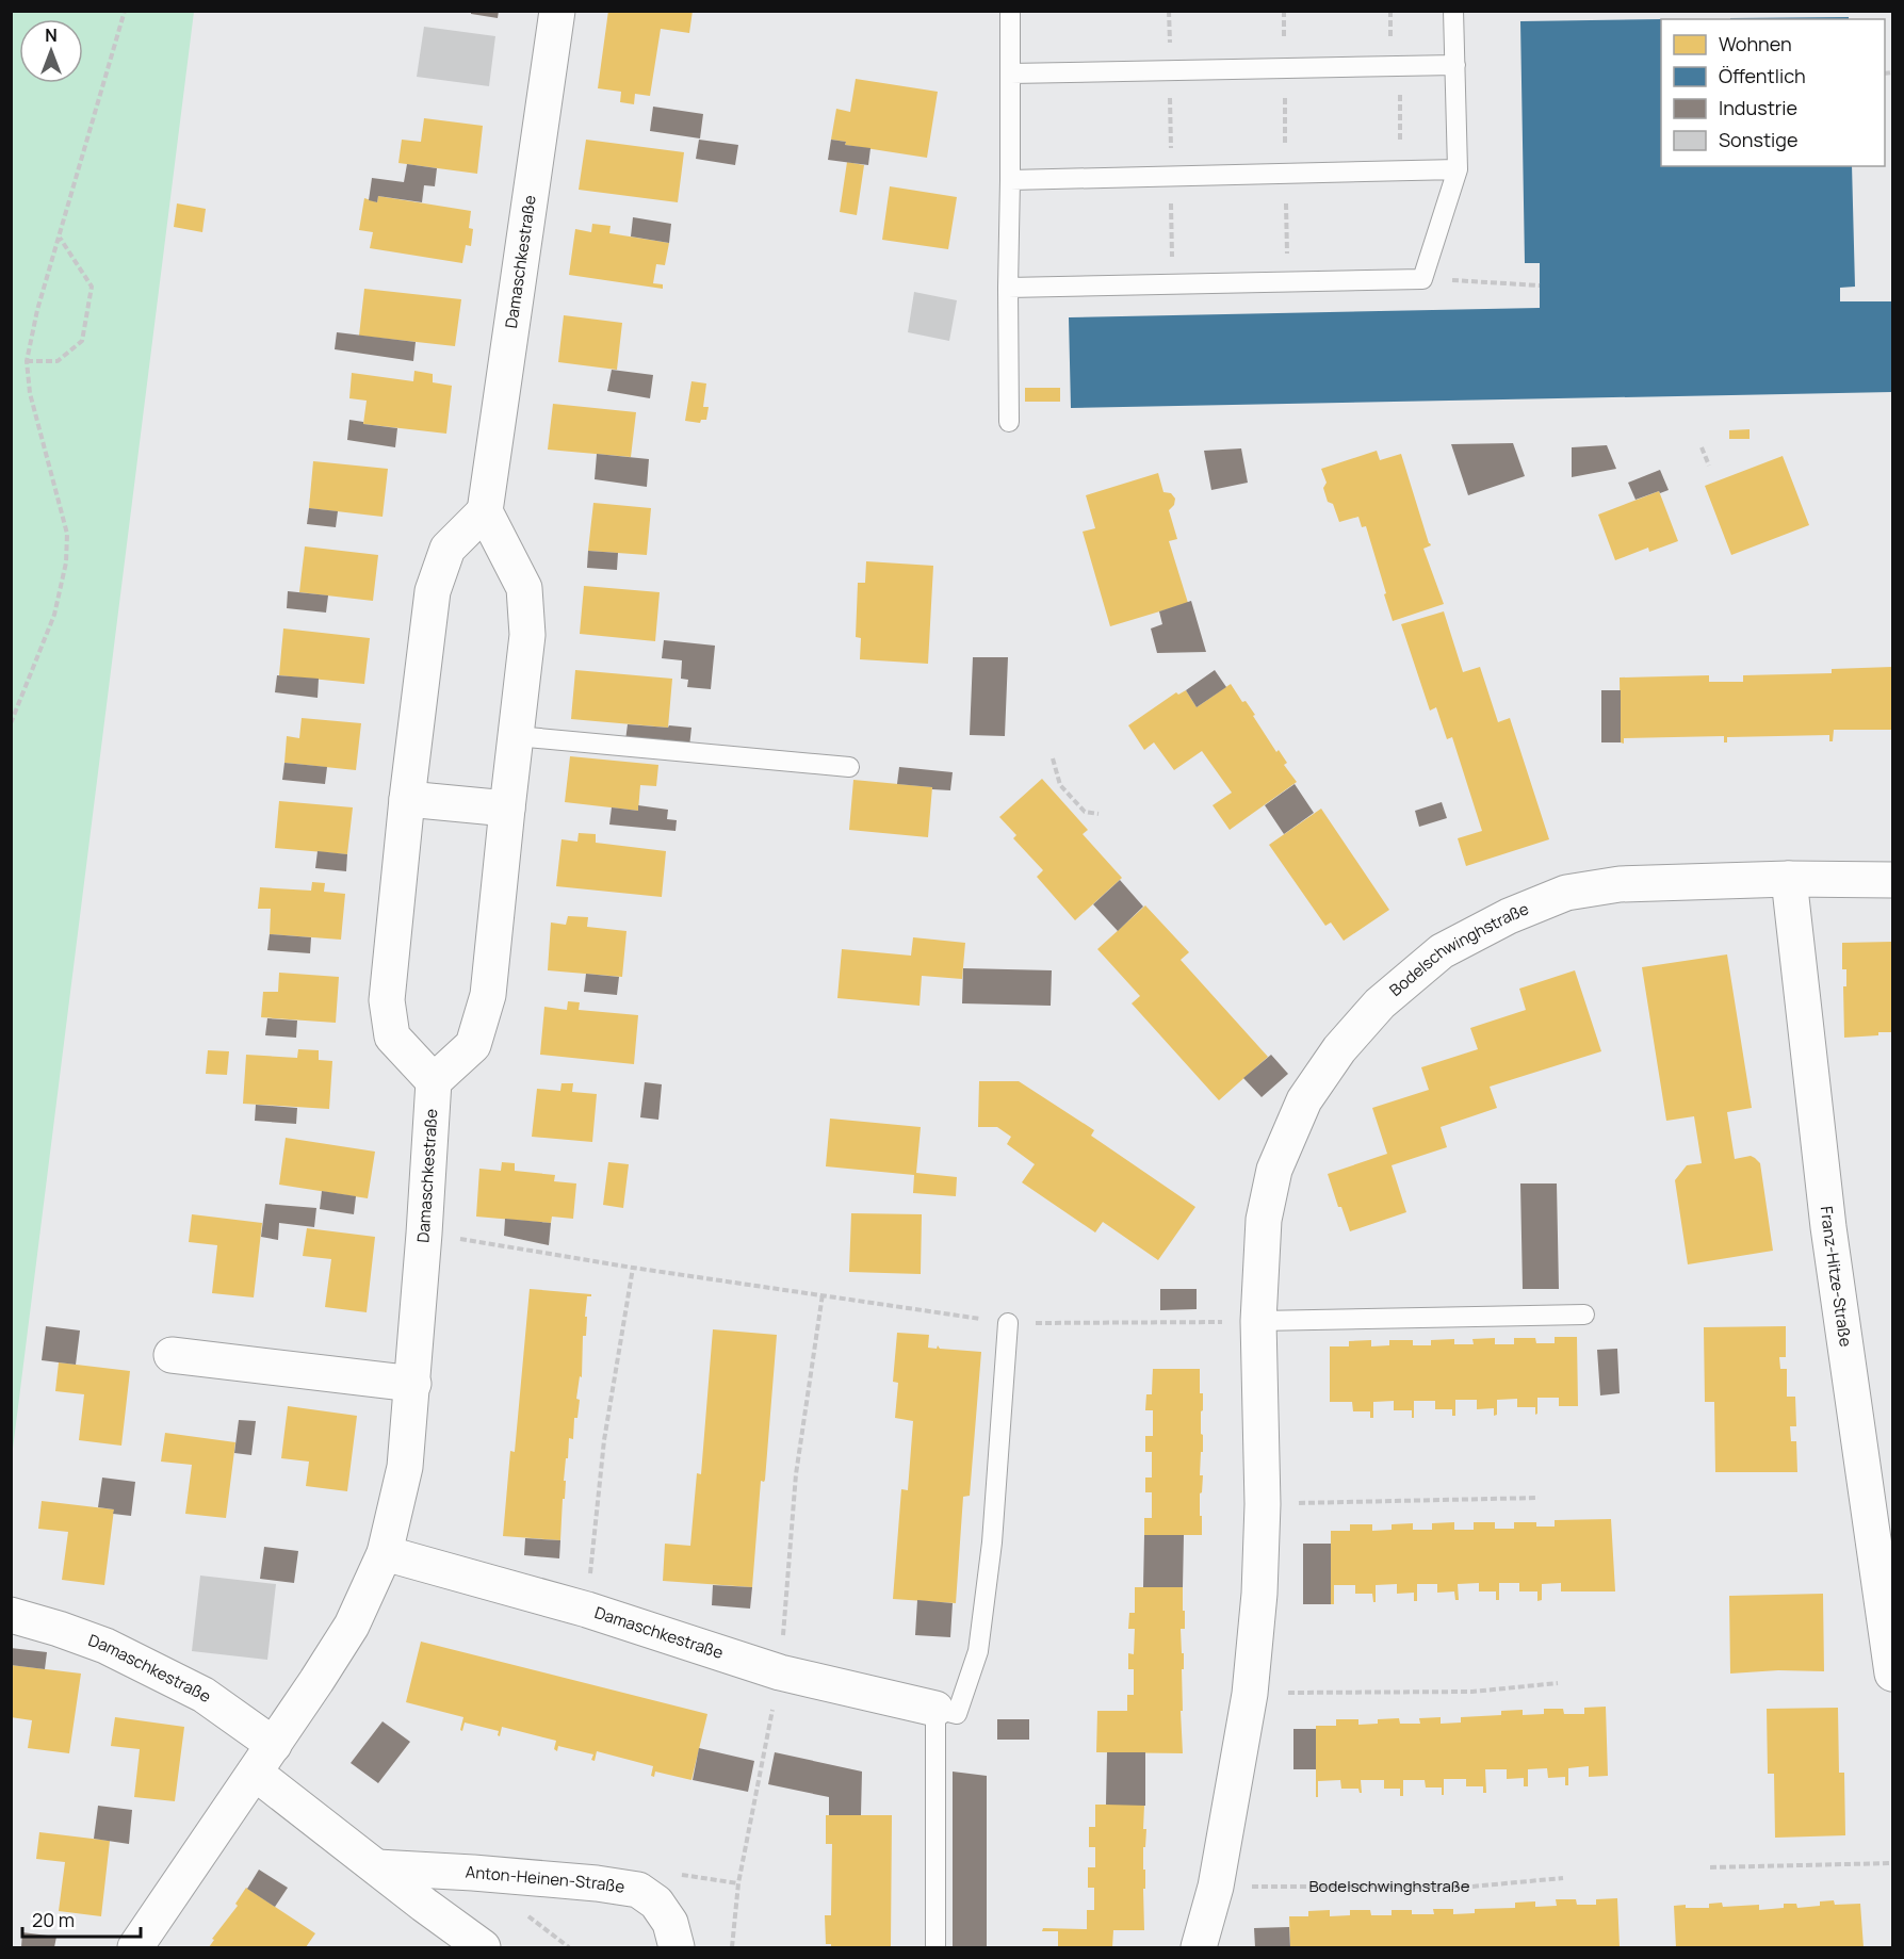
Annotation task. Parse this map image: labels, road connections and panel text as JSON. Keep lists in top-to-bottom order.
{
  "streets": {
    "street": [
      "Damaschkestraße",
      "Bodelschwinghstraße",
      "Franz-Hitze-Straße",
      "Anton-Heinen-Straße"
    ]
  },
  "crossings": [
    ["Bodelschwinghstraße", "Franz-Hitze-Straße"]
  ],
  "legend": [
    "Wohnen",
    "Öffentlich",
    "Industrie",
    "Sonstige"
  ],
  "scale_bar": "20 m",
  "north": "top"
}
